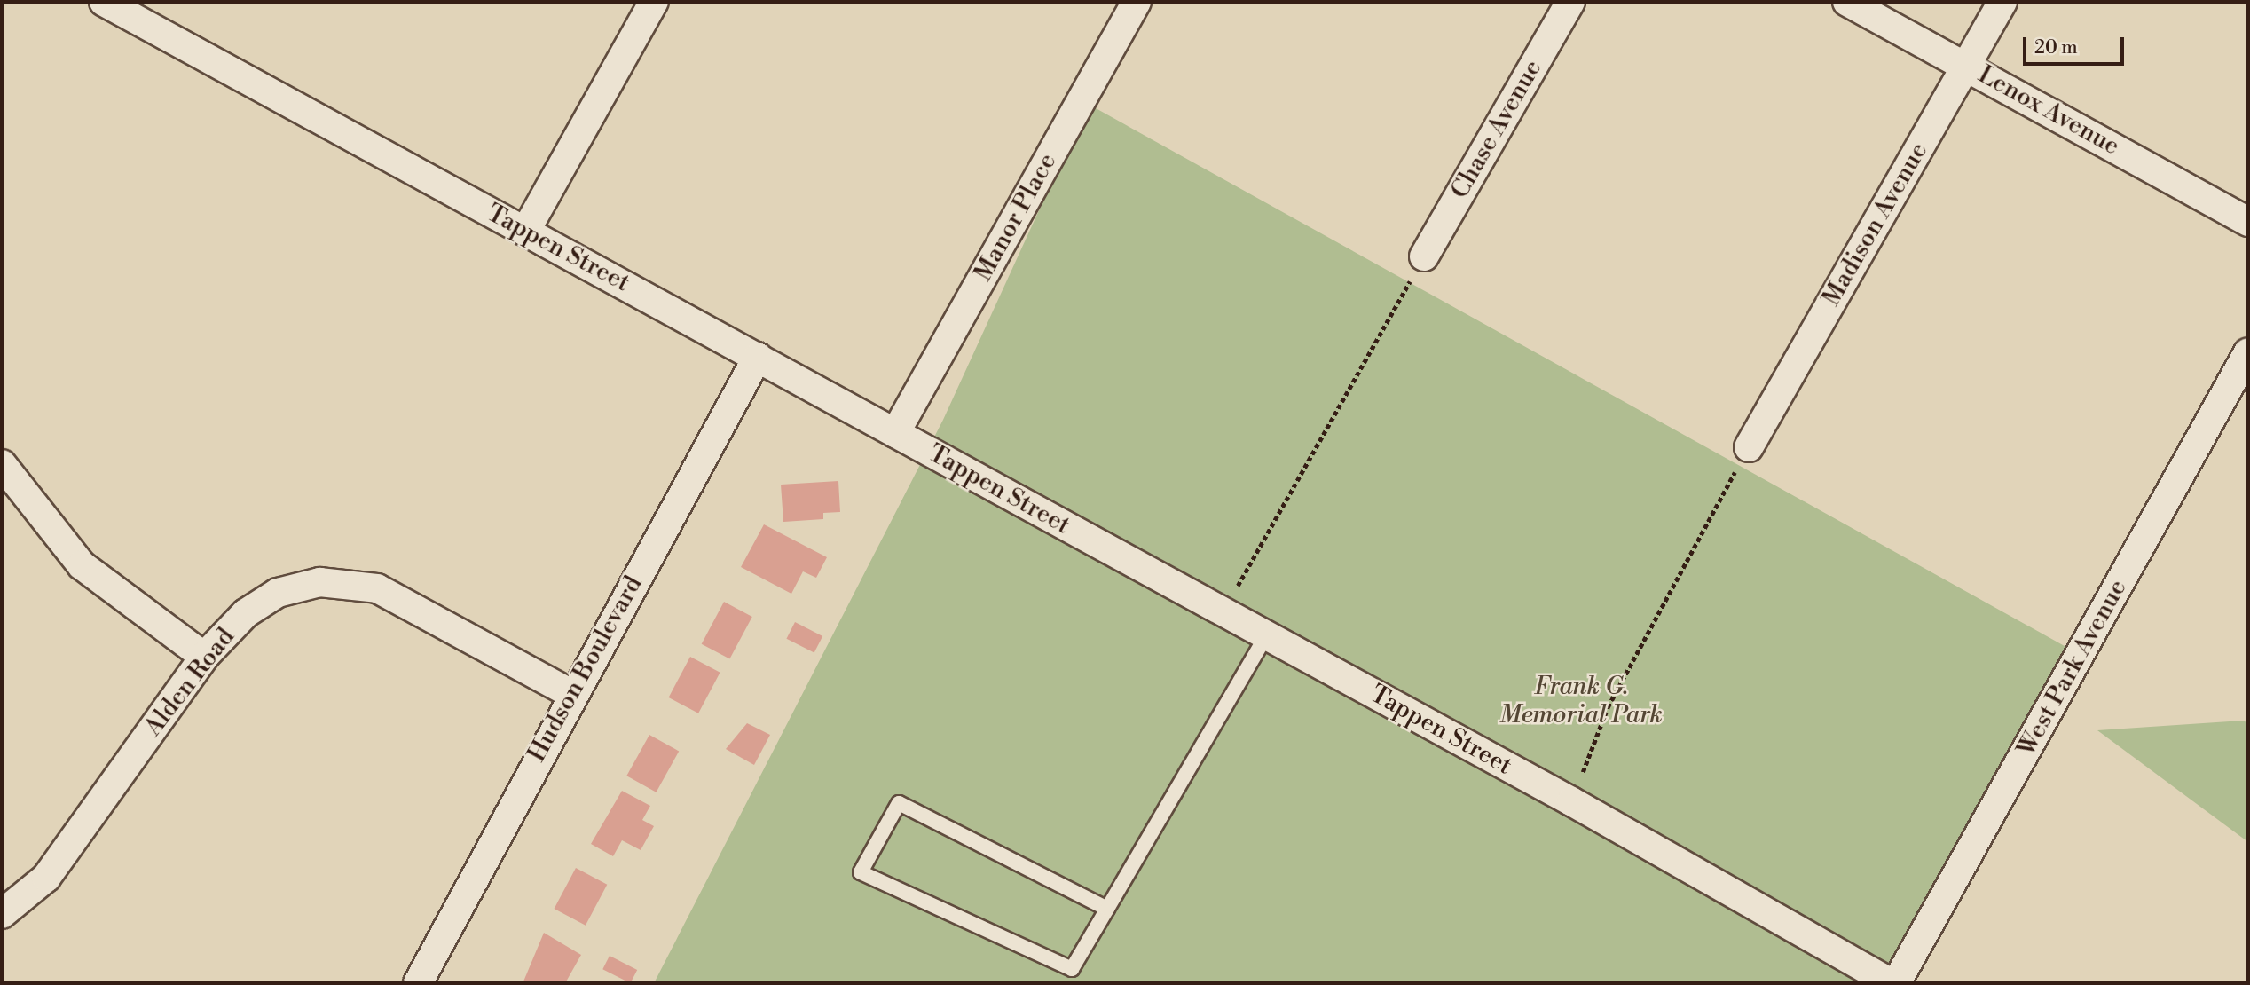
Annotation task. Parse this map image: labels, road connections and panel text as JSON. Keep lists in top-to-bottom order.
{
  "streets": {
    "street": [
      "Lenox Avenue",
      "Chase Avenue",
      "Manor Place",
      "Madison Avenue",
      "Tappen Street",
      "West Park Avenue",
      "Hudson Boulevard",
      "Alden Road"
    ]
  },
  "crossings": [
    ["Lenox Avenue", "Madison Avenue"],
    ["Manor Place", "Tappen Street"],
    ["Tappen Street", "Hudson Boulevard"],
    ["Hudson Boulevard", "Alden Road"]
  ],
  "parks": ["Frank G. Memorial Park"],
  "scale_bar": "20 m"
}
